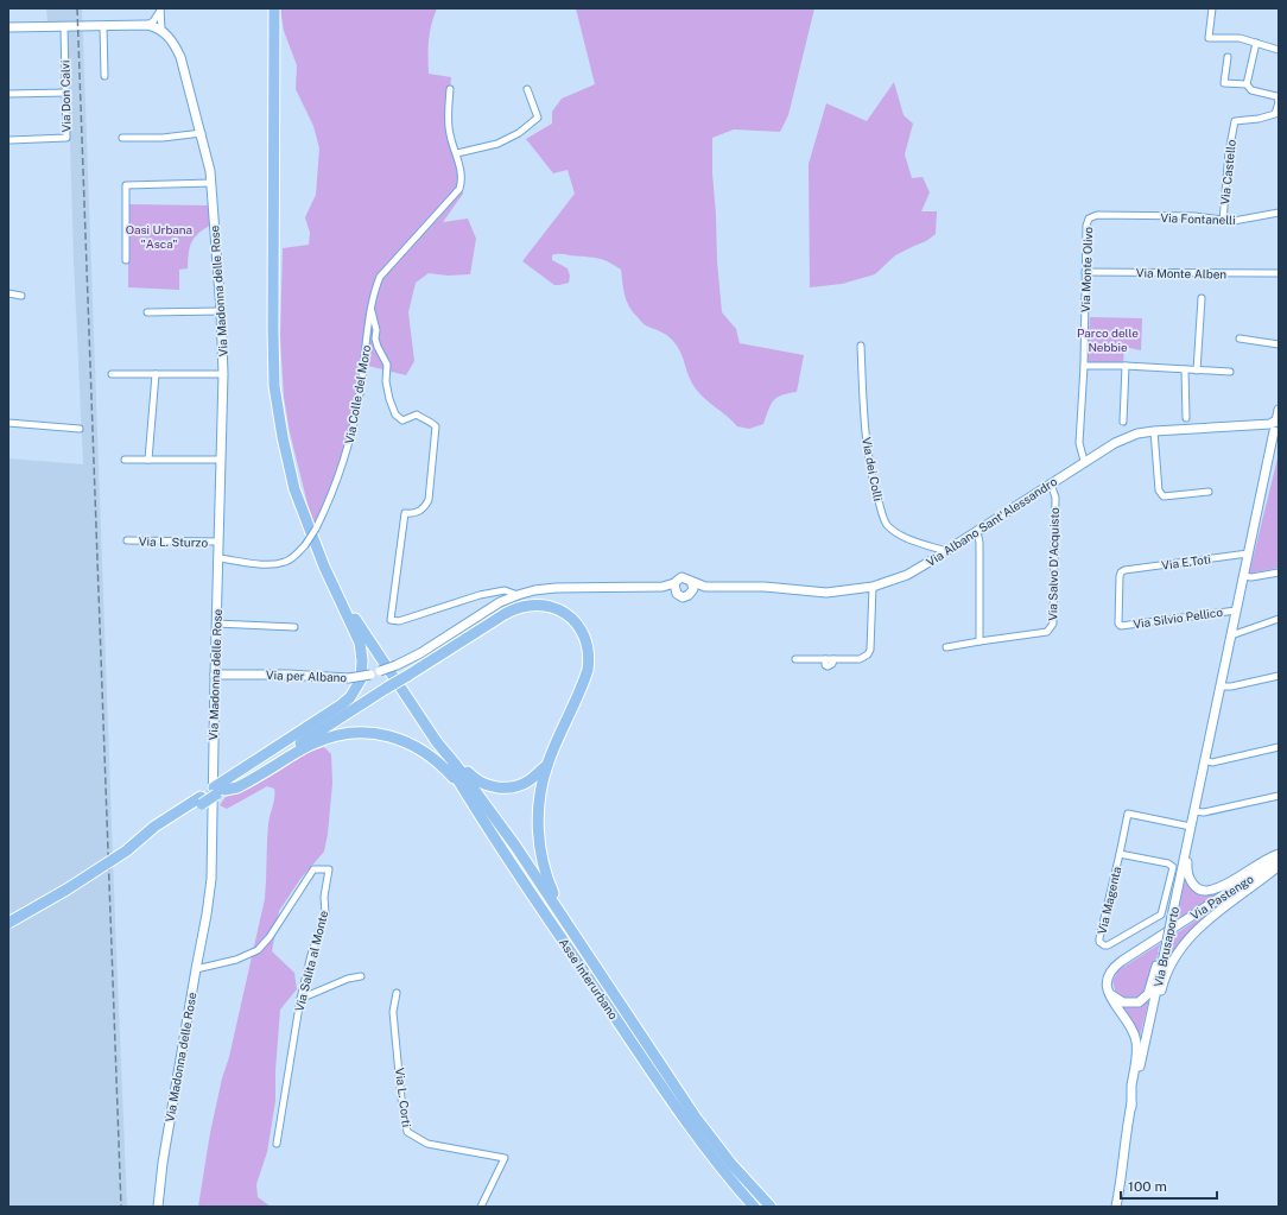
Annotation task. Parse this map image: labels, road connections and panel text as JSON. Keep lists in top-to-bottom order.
{
  "streets": {
    "highway": ["Asse Interurbano"],
    "street": [
      "Via Don Calvi",
      "Via Castello",
      "Via Fontanelli",
      "Via Monte Olivo",
      "Via Monte Alben",
      "Via Madonna delle Rose",
      "Via Colle del Moro",
      "Via dei Colli",
      "Via Albano Sant'Alessandro",
      "Via L. Sturzo",
      "Via E.Toti",
      "Via Salvo D'Acquisto",
      "Via Silvio Pellico",
      "Via per Albano",
      "Via Pastengo",
      "Via Magenta",
      "Via Brusaporto",
      "Via Salita al Monte",
      "Via L. Corti"
    ]
  },
  "crossings": [
    ["Via Castello", "Via Fontanelli"],
    ["Via Fontanelli", "Via Monte Olivo"],
    ["Via Monte Olivo", "Via Monte Alben"],
    ["Via Monte Olivo", "Via Albano Sant'Alessandro"],
    ["Via Madonna delle Rose", "Via Colle del Moro"],
    ["Via Madonna delle Rose", "Via L. Sturzo"],
    ["Via Madonna delle Rose", "Via per Albano"],
    ["Via Madonna delle Rose", "Via Salita al Monte"],
    ["Via Colle del Moro", "Via per Albano"],
    ["Via dei Colli", "Via Albano Sant'Alessandro"],
    ["Via Albano Sant'Alessandro", "Via Salvo D'Acquisto"],
    ["Via Albano Sant'Alessandro", "Via Brusaporto"],
    ["Via E.Toti", "Via Silvio Pellico"],
    ["Via E.Toti", "Via Brusaporto"],
    ["Via Silvio Pellico", "Via Brusaporto"],
    ["Via Magenta", "Via Brusaporto"]
  ],
  "parks": ["Oasi Urbana \"Asca\"", "Parco delle Nebbie"],
  "scale_bar": "100 m"
}
